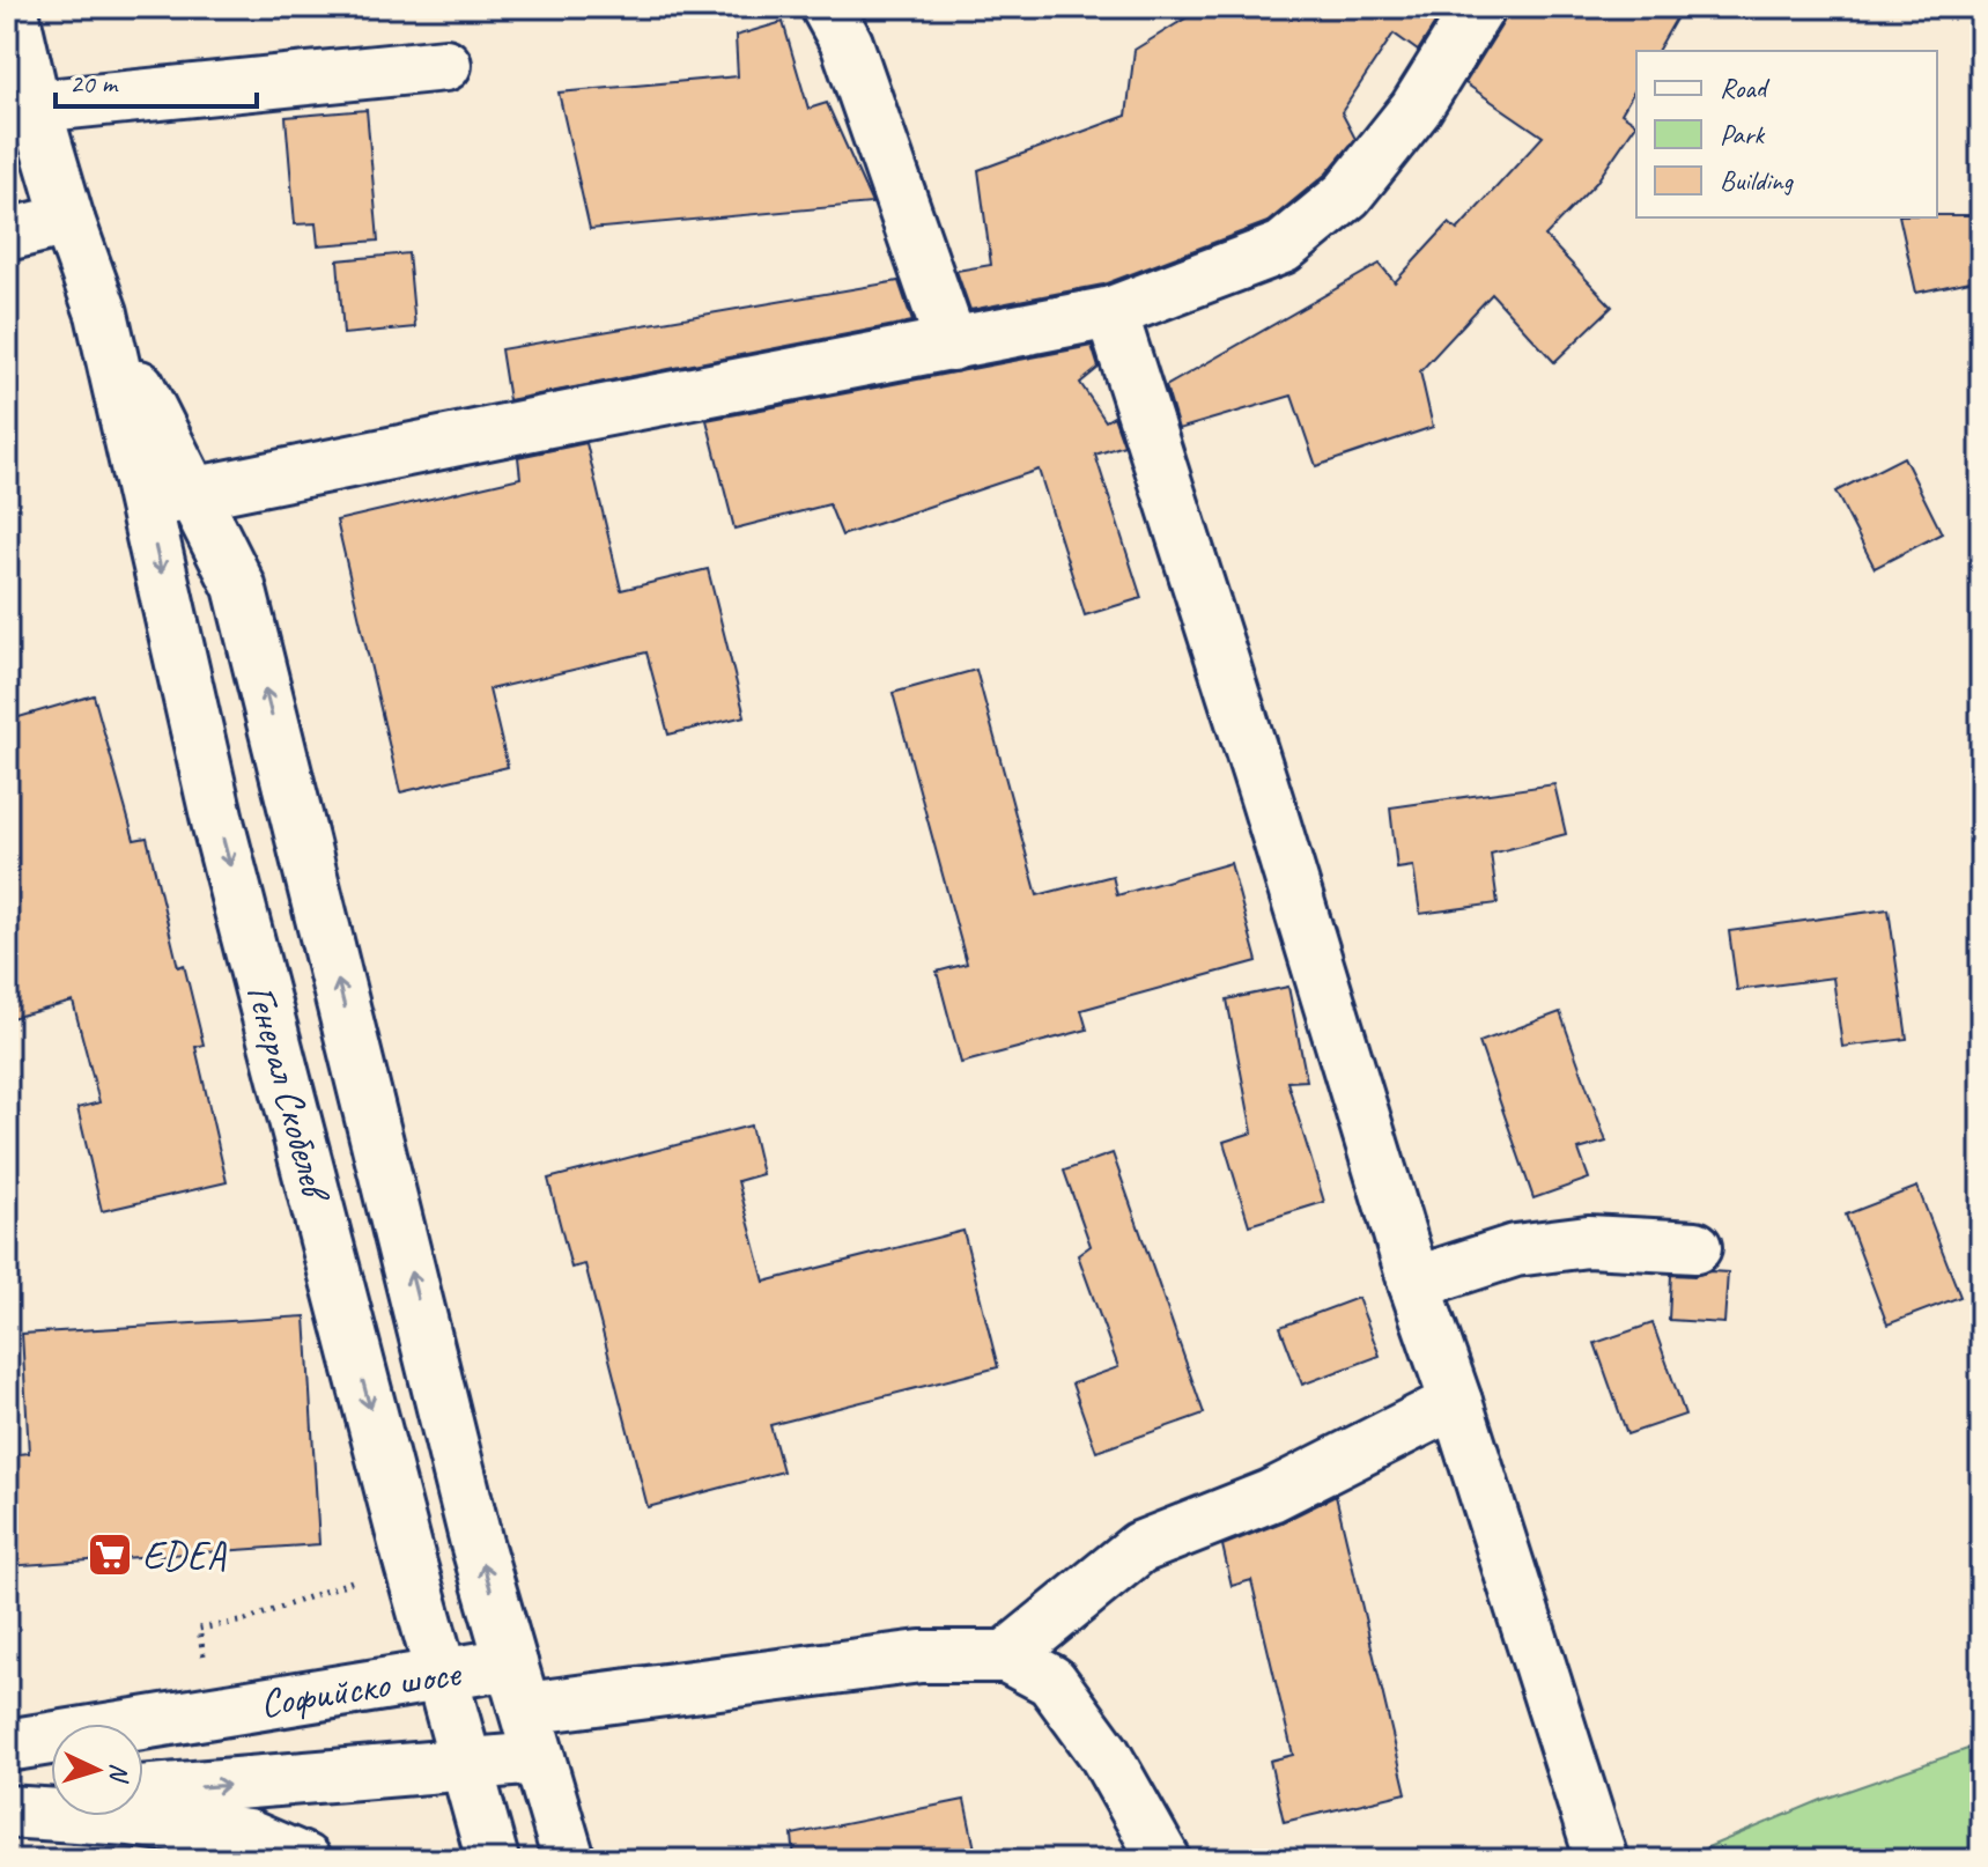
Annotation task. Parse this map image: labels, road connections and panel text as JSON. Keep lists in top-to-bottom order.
{
  "streets": {
    "street": ["Генерал Скобелев", "Софийско шосе"]
  },
  "crossings": [
    ["Генерал Скобелев", "Софийско шосе"]
  ],
  "places": {
    "supermarket": ["EDEA"]
  },
  "legend": ["Road", "Park", "Building"],
  "scale_bar": "20 m",
  "north": "right"
}
